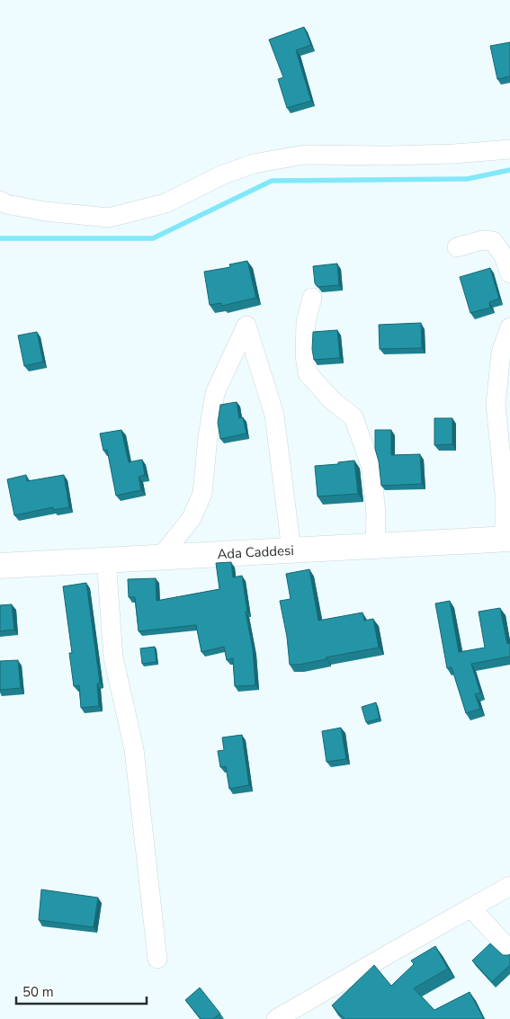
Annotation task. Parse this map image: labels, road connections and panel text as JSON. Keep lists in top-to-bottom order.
{
  "streets": {
    "main road": ["Ada Caddesi"]
  },
  "scale_bar": "50 m"
}
